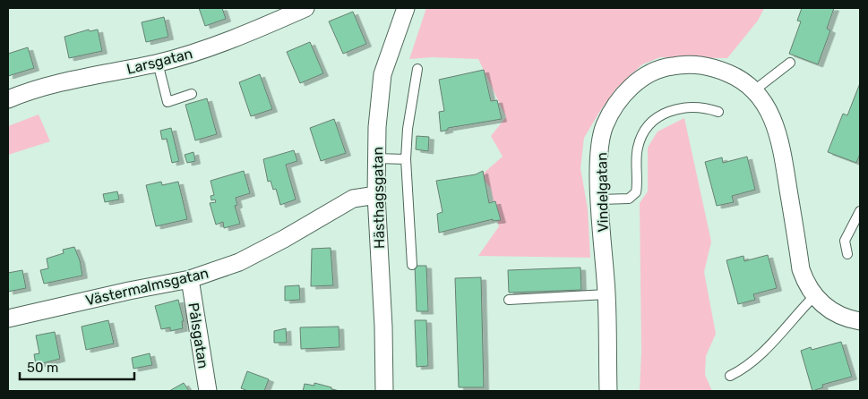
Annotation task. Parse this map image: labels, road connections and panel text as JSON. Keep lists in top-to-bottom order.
{
  "streets": {
    "street": [
      "Larsgatan",
      "Vindelgatan",
      "Hästhagsgatan",
      "Västermalmsgatan",
      "Pålsgatan"
    ]
  },
  "crossings": [
    ["Hästhagsgatan", "Västermalmsgatan"],
    ["Västermalmsgatan", "Pålsgatan"]
  ],
  "scale_bar": "50 m"
}
